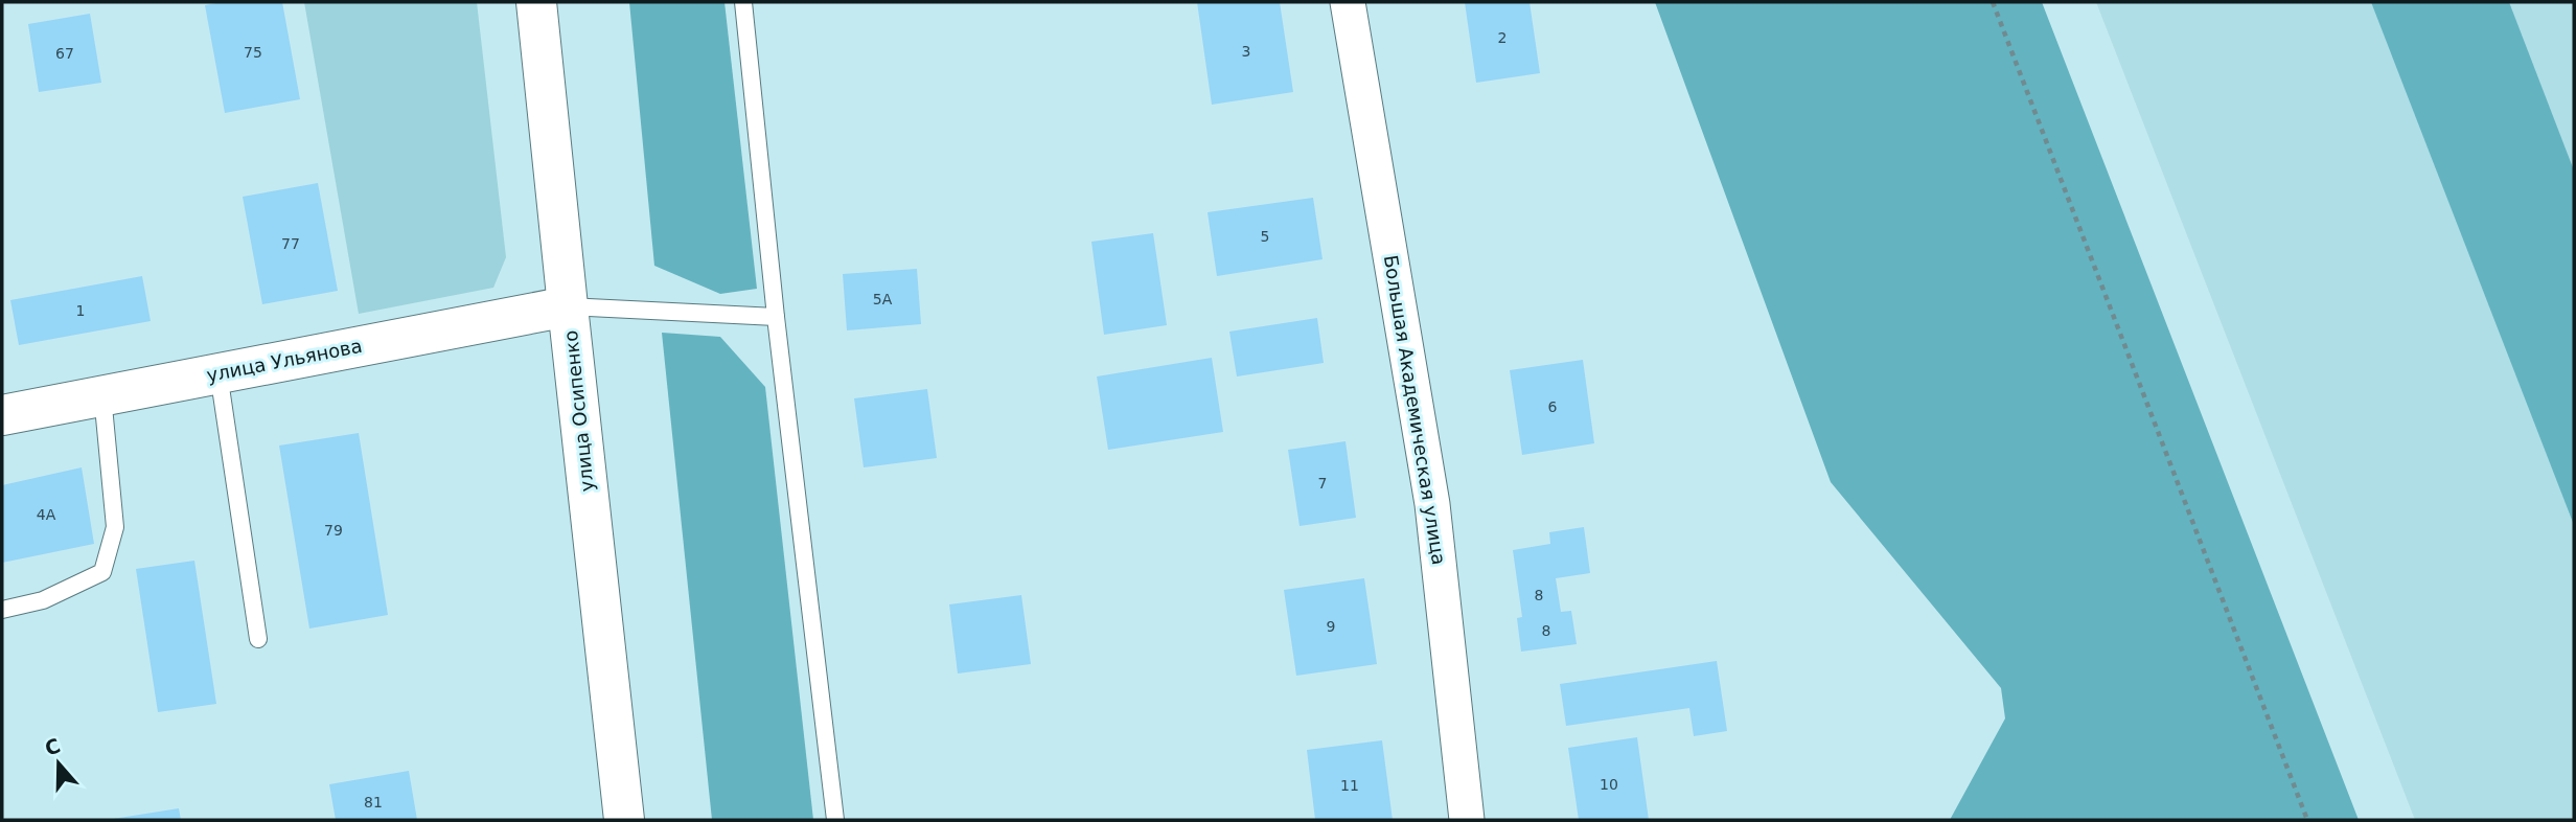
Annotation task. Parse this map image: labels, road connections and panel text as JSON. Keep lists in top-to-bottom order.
{
  "streets": {
    "main road": ["улица Ульянова", "улица Осипенко"],
    "street": ["Большая Академическая улица"]
  },
  "crossings": [
    ["улица Ульянова", "улица Осипенко"]
  ],
  "house_numbers": [
    "2",
    "3",
    "75",
    "67",
    "5",
    "77",
    "5А",
    "1",
    "6",
    "7",
    "4А",
    "79",
    "8",
    "9",
    "8",
    "10",
    "11",
    "81"
  ],
  "north": "top"
}
